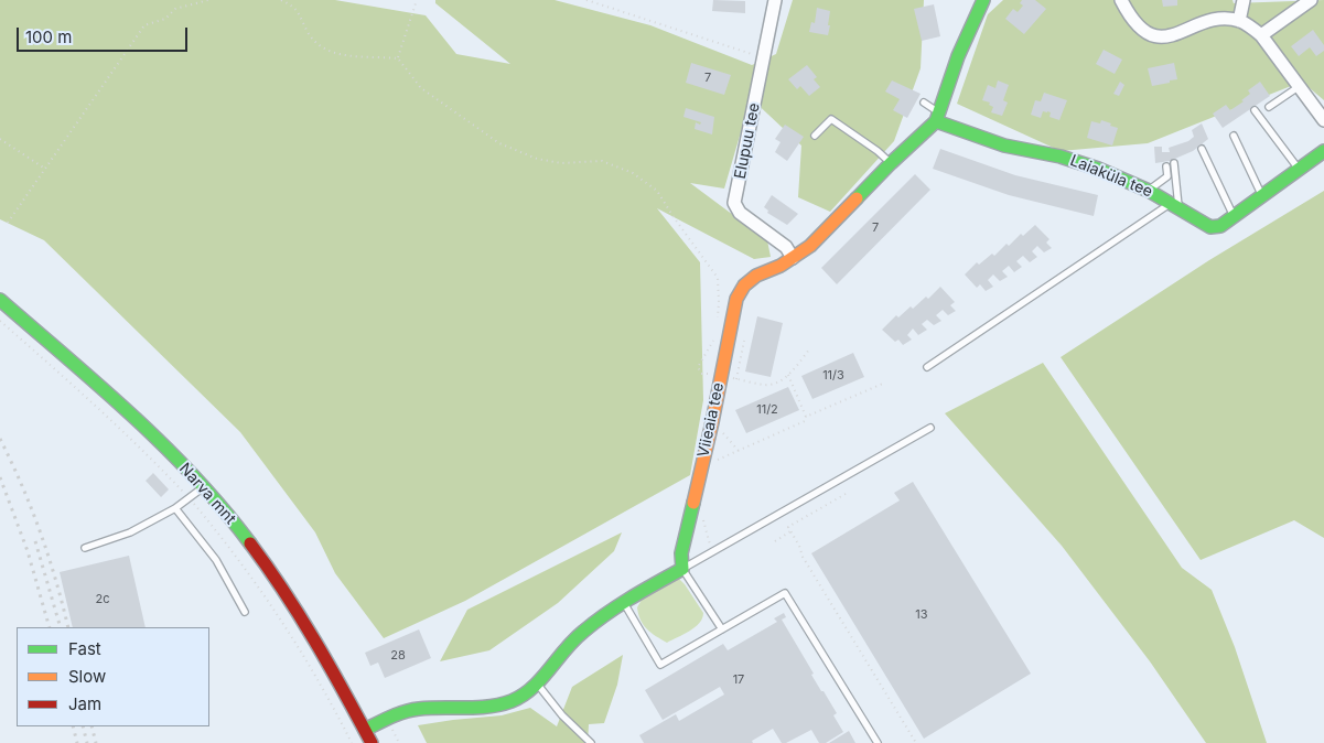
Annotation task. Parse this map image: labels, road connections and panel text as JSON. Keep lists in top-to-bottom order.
{
  "streets": {
    "street": [
      "Elupuu tee",
      "Laiaküla tee",
      "Viieaia tee",
      "Narva mnt"
    ]
  },
  "crossings": [
    ["Elupuu tee", "Viieaia tee"],
    ["Laiaküla tee", "Viieaia tee"]
  ],
  "house_numbers": [
    "7",
    "7",
    "11/3",
    "11/2",
    "2c",
    "13",
    "28",
    "17"
  ],
  "legend": ["Fast", "Slow", "Jam"],
  "scale_bar": "100 m"
}
